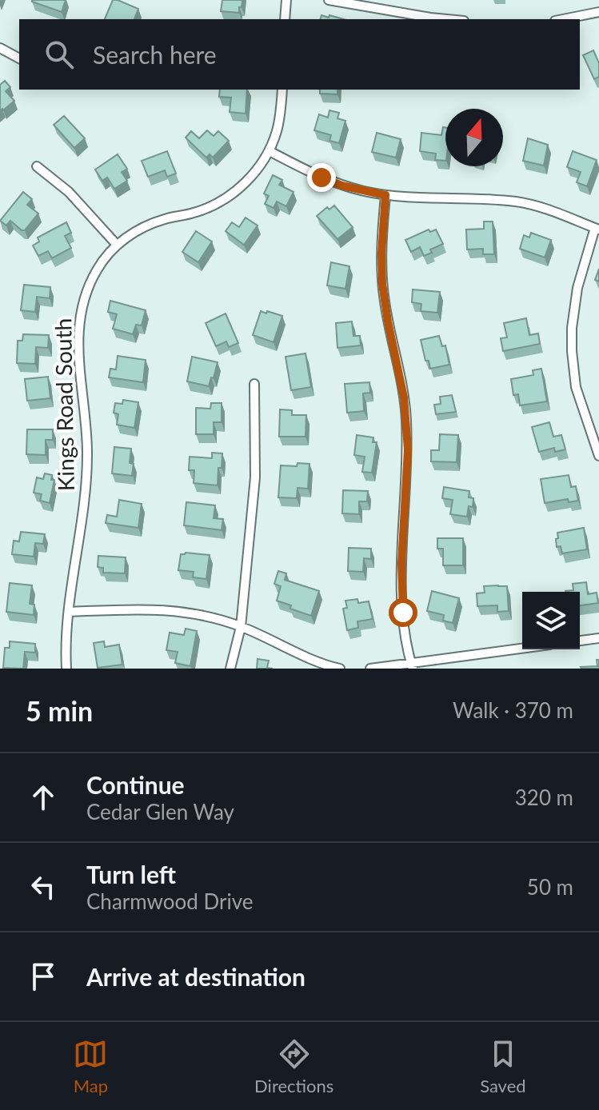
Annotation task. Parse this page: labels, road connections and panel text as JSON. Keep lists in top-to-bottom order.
{
  "streets": {
    "street": ["Kings Road South"]
  },
  "north": "top",
  "page": {
    "search": "Search here",
    "heading": ["5 min", "Walk · 370 m"],
    "list": [
      ["Continue", "Cedar Glen Way", "320 m"],
      ["Turn left", "Charmwood Drive", "50 m"],
      "Arrive at destination"
    ],
    "nav": ["Map", "Directions", "Saved"]
  }
}
